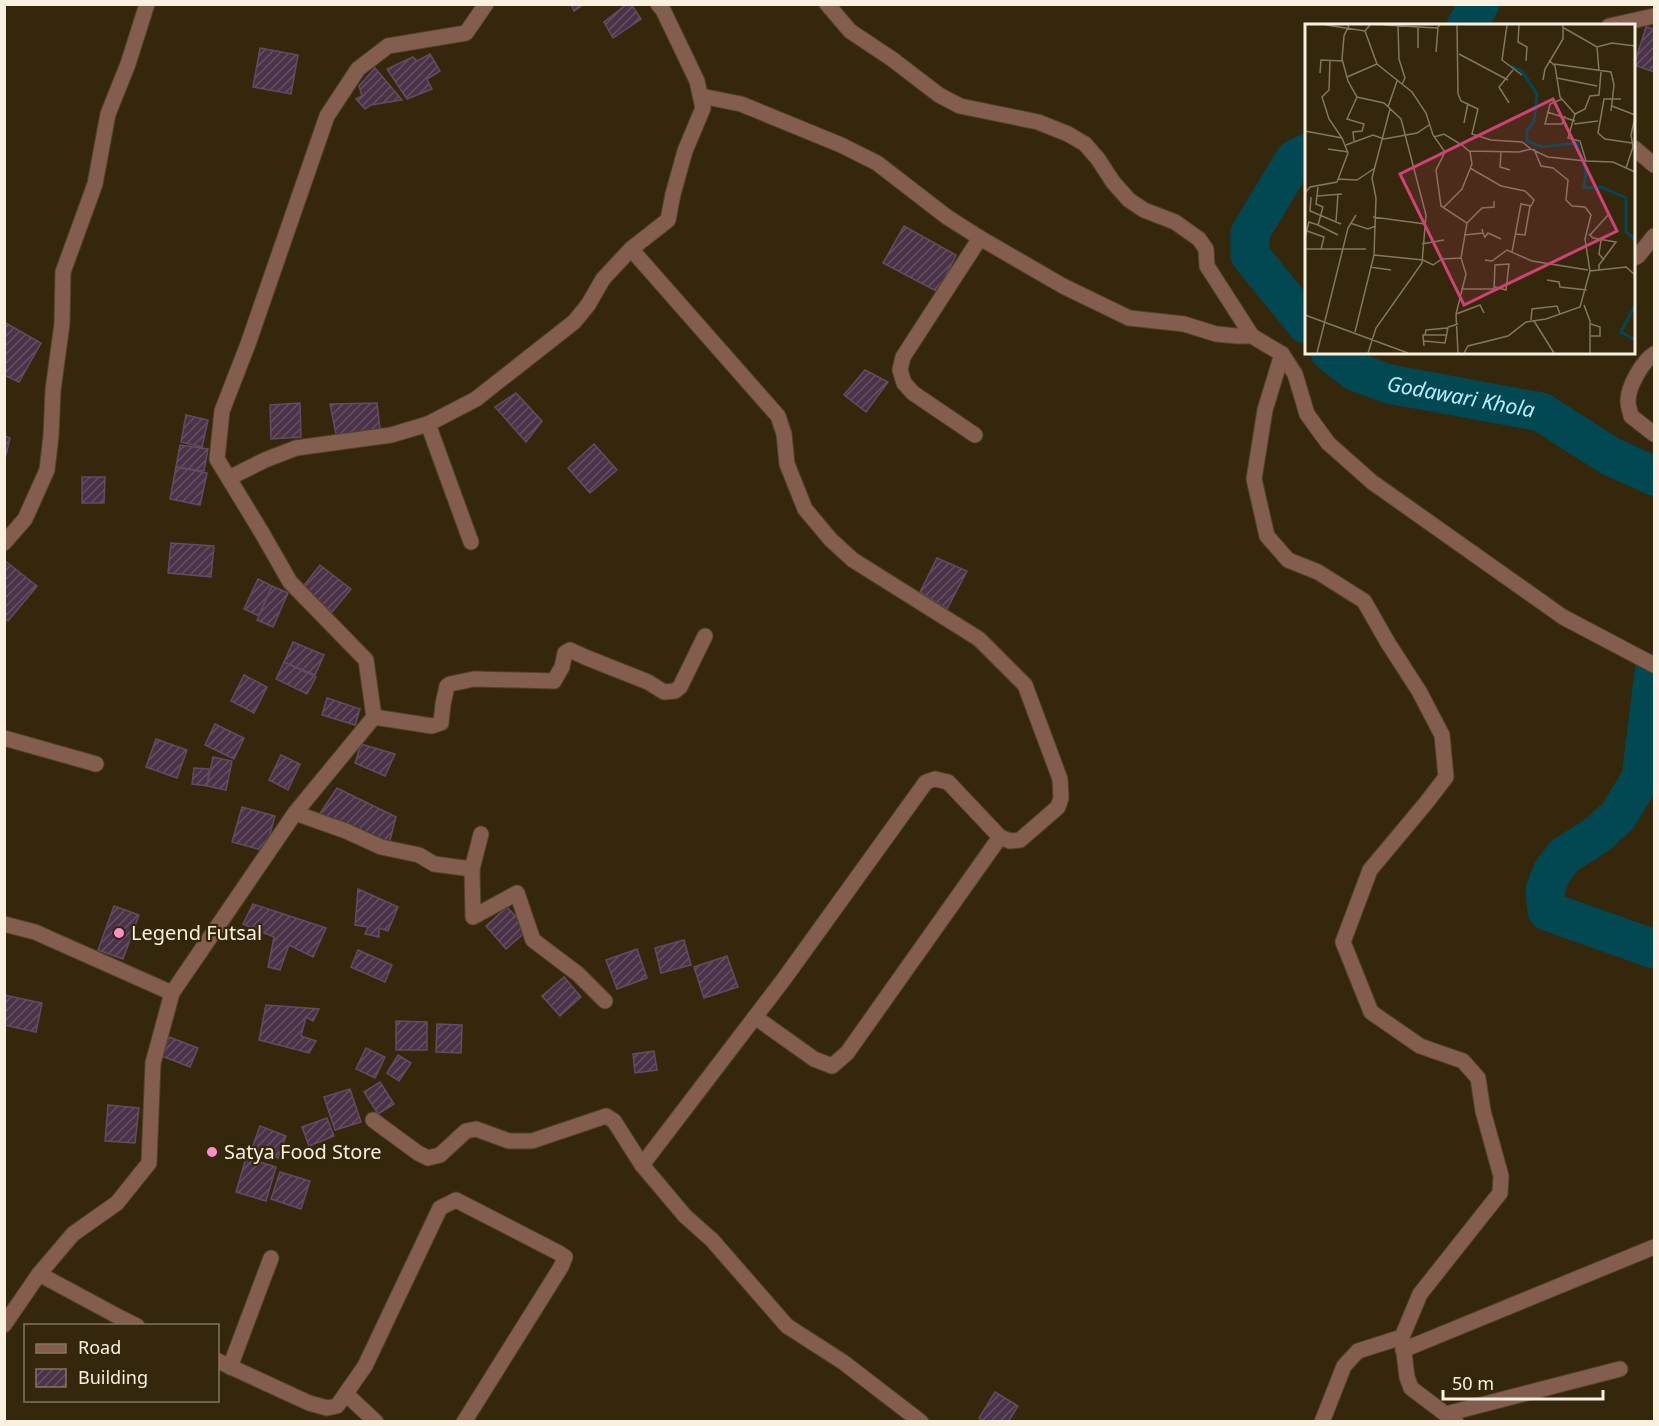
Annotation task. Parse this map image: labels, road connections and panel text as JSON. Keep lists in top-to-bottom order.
{
  "water": ["Godawari Khola"],
  "places": ["Legend Futsal", "Satya Food Store"],
  "legend": ["Road", "Building"],
  "scale_bar": "50 m"
}
